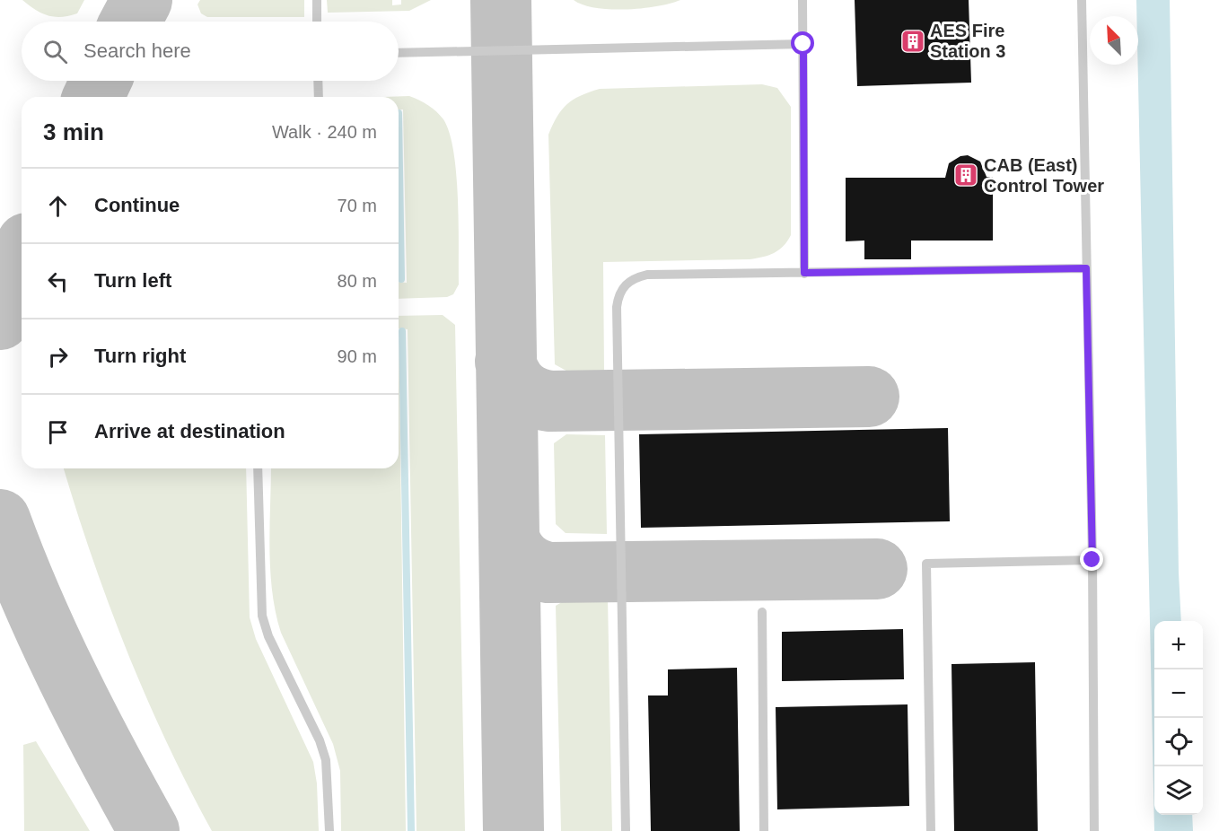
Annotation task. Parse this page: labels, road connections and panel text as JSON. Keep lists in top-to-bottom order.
{
  "places": {
    "building": ["AES Fire Station 3", "CAB (East) Control Tower"]
  },
  "north": "top left",
  "page": {
    "search": "Search here",
    "heading": ["3 min", "Walk · 240 m"],
    "list": [
      ["Continue", "70 m"],
      ["Turn left", "80 m"],
      ["Turn right", "90 m"],
      "Arrive at destination"
    ],
    "map_buttons": ["+", "−"]
  }
}
